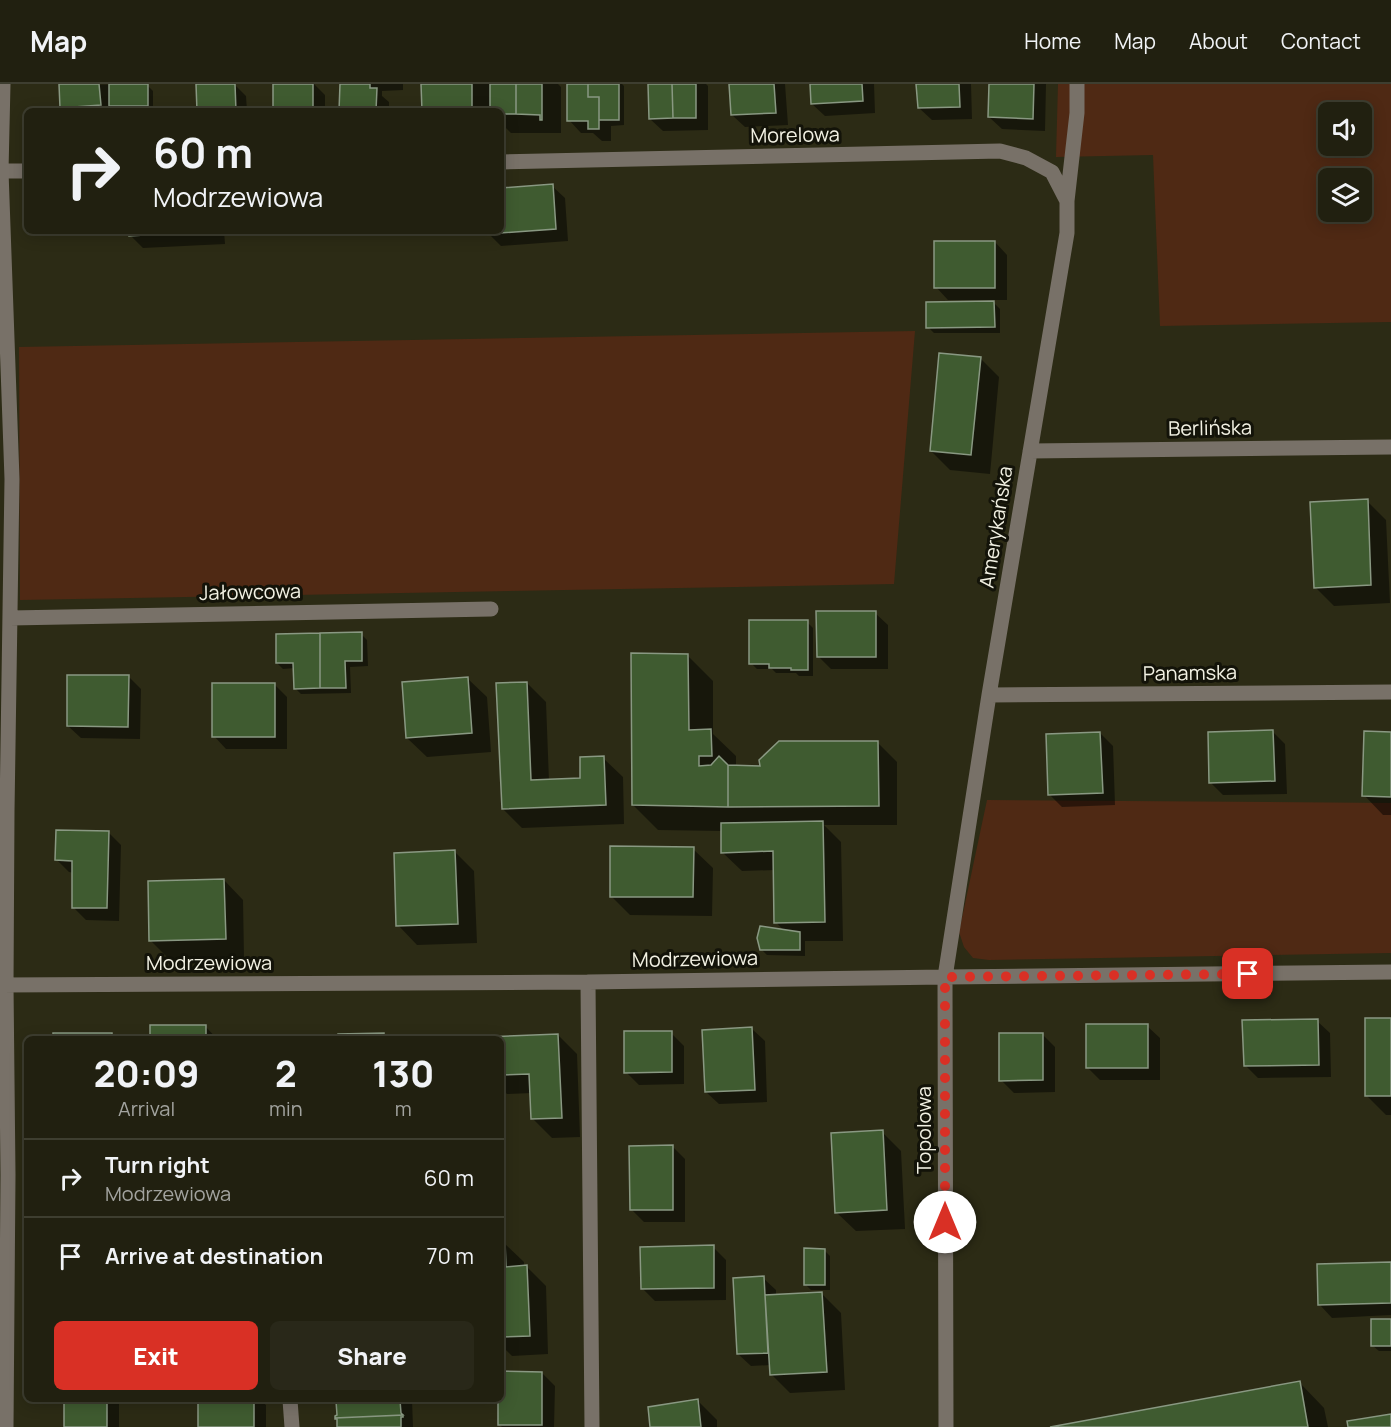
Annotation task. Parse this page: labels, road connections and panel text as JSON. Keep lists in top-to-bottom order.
{
  "streets": {
    "street": [
      "Morelowa",
      "Berlińska",
      "Amerykańska",
      "Jałowcowa",
      "Panamska",
      "Modrzewiowa",
      "Topolowa"
    ]
  },
  "crossings": [
    ["Morelowa", "Amerykańska"],
    ["Berlińska", "Amerykańska"],
    ["Amerykańska", "Panamska"],
    ["Amerykańska", "Modrzewiowa"],
    ["Amerykańska", "Topolowa"],
    ["Modrzewiowa", "Topolowa"]
  ],
  "page": {
    "header": "Map",
    "nav": [
      "Home",
      "Map",
      "About",
      "Contact"
    ],
    "turn": ["60 m", "Modrzewiowa"],
    "eta": [
      "20:09",
      "Arrival",
      "2",
      "min",
      "130",
      "m"
    ],
    "list": [
      {
        "name": "Turn right",
        "note": "Modrzewiowa",
        "value": "60 m"
      },
      {
        "name": "Arrive at destination",
        "value": "70 m"
      }
    ],
    "buttons": ["Exit", "Share"]
  }
}
